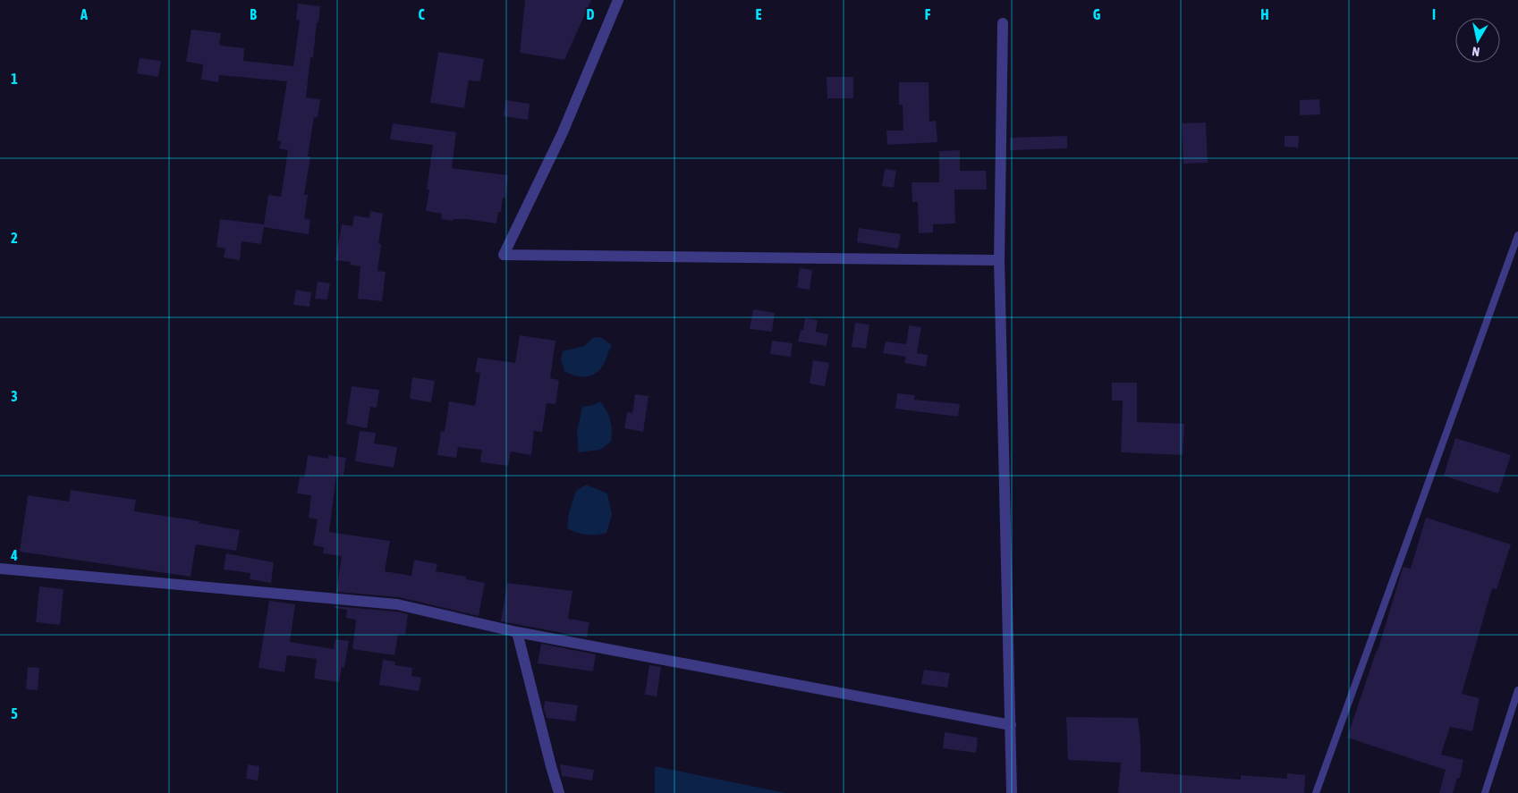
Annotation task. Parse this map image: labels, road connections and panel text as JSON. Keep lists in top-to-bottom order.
{
  "north": "bottom",
  "grid": {
    "columns": [
      "A",
      "B",
      "C",
      "D",
      "E",
      "F",
      "G",
      "H",
      "I"
    ],
    "rows": [
      "1",
      "2",
      "3",
      "4",
      "5"
    ]
  }
}
